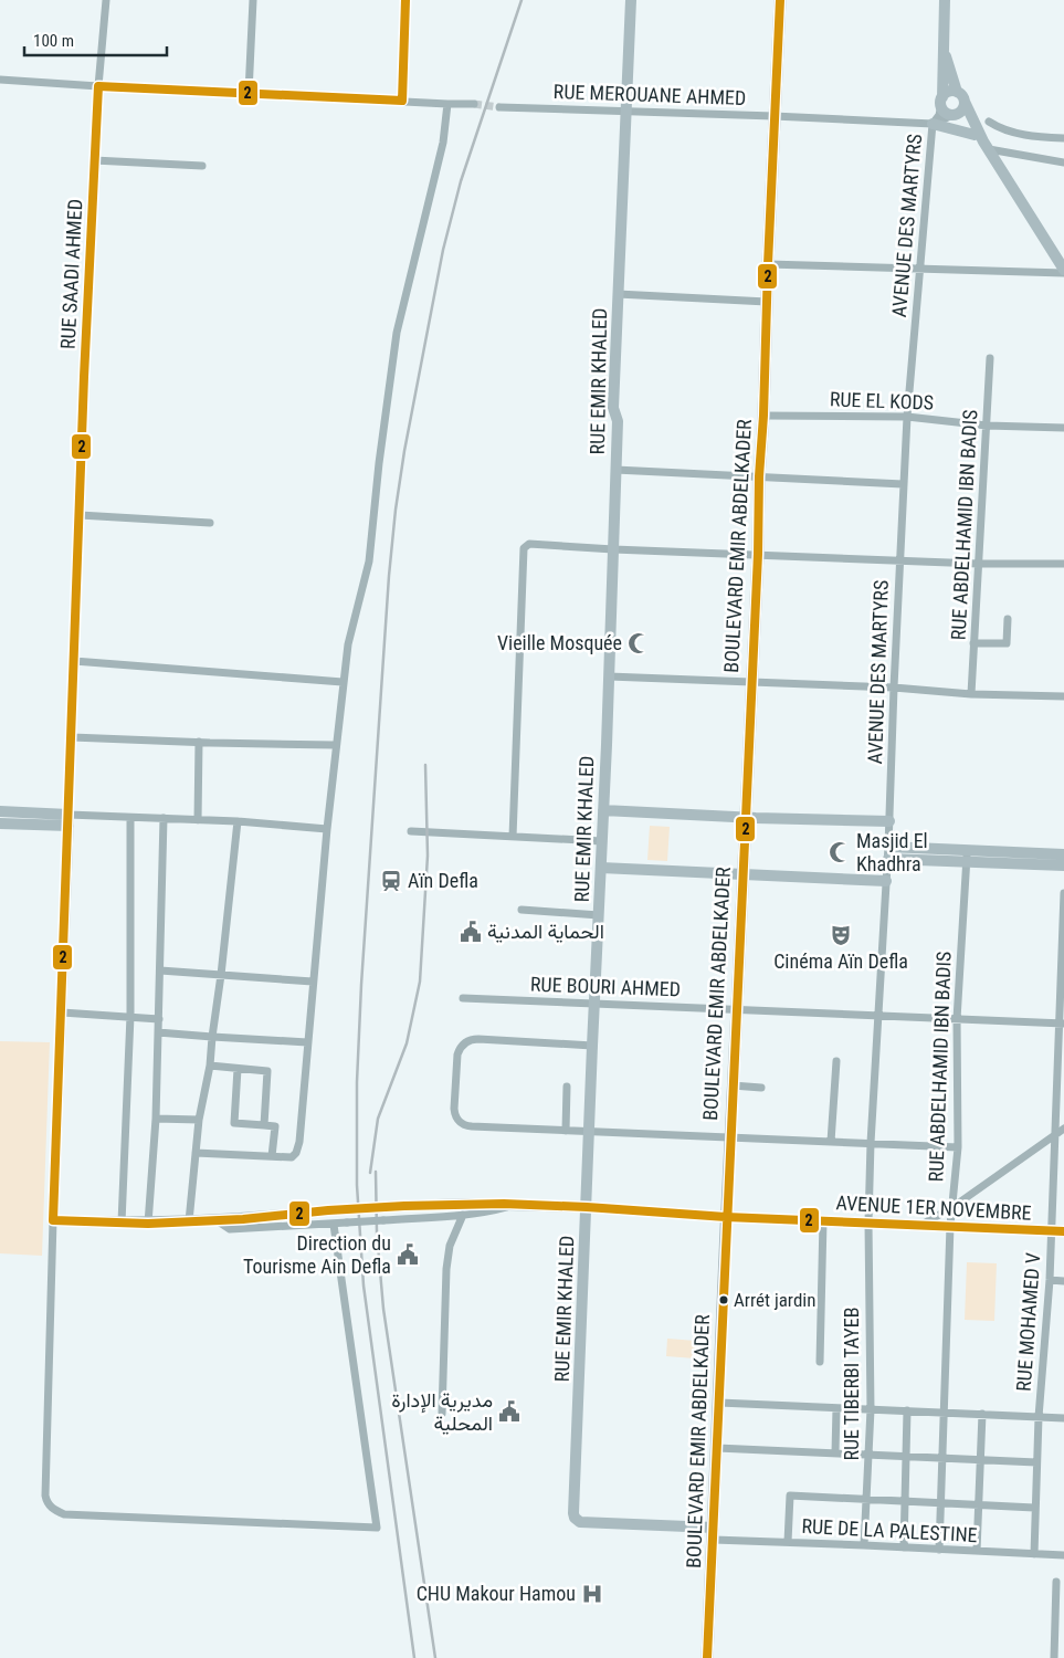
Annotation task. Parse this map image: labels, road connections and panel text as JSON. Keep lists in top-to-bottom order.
{
  "streets": {
    "main road": ["BOULEVARD EMIR ABDELKADER"],
    "street": [
      "RUE MEROUANE AHMED",
      "AVENUE DES MARTYRS",
      "RUE SAADI AHMED",
      "RUE EMIR KHALED",
      "RUE EL KODS",
      "RUE ABDELHAMID IBN BADIS",
      "RUE BOURI AHMED",
      "AVENUE 1ER NOVEMBRE",
      "RUE MOHAMED V",
      "RUE TIBERBI TAYEB",
      "RUE DE LA PALESTINE"
    ]
  },
  "crossings": [
    ["RUE MEROUANE AHMED", "AVENUE DES MARTYRS"],
    ["RUE MEROUANE AHMED", "RUE EMIR KHALED"],
    ["RUE MEROUANE AHMED", "BOULEVARD EMIR ABDELKADER"],
    ["AVENUE DES MARTYRS", "RUE EL KODS"],
    ["AVENUE DES MARTYRS", "RUE BOURI AHMED"],
    ["AVENUE DES MARTYRS", "AVENUE 1ER NOVEMBRE"],
    ["AVENUE DES MARTYRS", "RUE TIBERBI TAYEB"],
    ["RUE EMIR KHALED", "BOULEVARD EMIR ABDELKADER"],
    ["RUE EMIR KHALED", "RUE BOURI AHMED"],
    ["RUE EMIR KHALED", "AVENUE 1ER NOVEMBRE"],
    ["RUE EMIR KHALED", "RUE DE LA PALESTINE"],
    ["RUE EL KODS", "RUE ABDELHAMID IBN BADIS"],
    ["RUE EL KODS", "BOULEVARD EMIR ABDELKADER"],
    ["RUE ABDELHAMID IBN BADIS", "RUE BOURI AHMED"],
    ["RUE ABDELHAMID IBN BADIS", "AVENUE 1ER NOVEMBRE"],
    ["RUE ABDELHAMID IBN BADIS", "RUE DE LA PALESTINE"],
    ["BOULEVARD EMIR ABDELKADER", "RUE BOURI AHMED"],
    ["BOULEVARD EMIR ABDELKADER", "AVENUE 1ER NOVEMBRE"],
    ["BOULEVARD EMIR ABDELKADER", "RUE DE LA PALESTINE"],
    ["RUE BOURI AHMED", "RUE MOHAMED V"],
    ["AVENUE 1ER NOVEMBRE", "RUE MOHAMED V"],
    ["AVENUE 1ER NOVEMBRE", "RUE TIBERBI TAYEB"],
    ["RUE MOHAMED V", "RUE DE LA PALESTINE"],
    ["RUE TIBERBI TAYEB", "RUE DE LA PALESTINE"]
  ],
  "places": {
    "mosque": ["Vieille Mosquée", "Masjid El Khadhra"],
    "station": ["Aïn Defla"],
    "public building": ["الحماية المدنية", "Direction du Tourisme Ain Defla", "مديرية الإدارة المحلية"],
    "theatre": ["Cinéma Aïn Defla"],
    "other": ["Arrét jardin"],
    "hospital": ["CHU Makour Hamou"]
  },
  "lines": ["transit line 2"],
  "scale_bar": "100 m"
}
